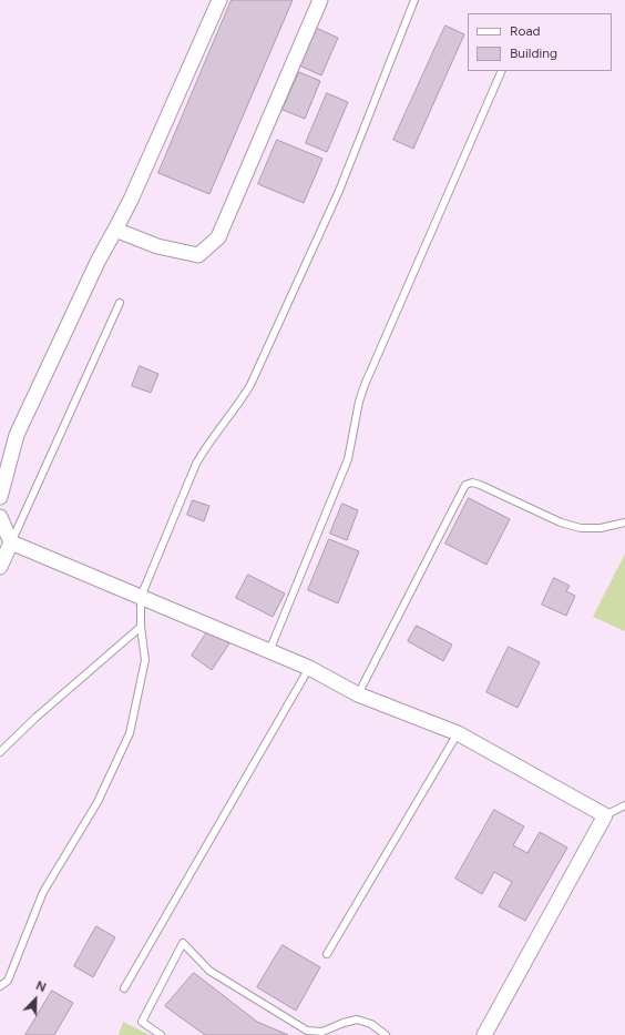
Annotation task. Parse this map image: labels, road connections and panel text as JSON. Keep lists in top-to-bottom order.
{
  "legend": ["Road", "Building"],
  "north": "top right"
}
